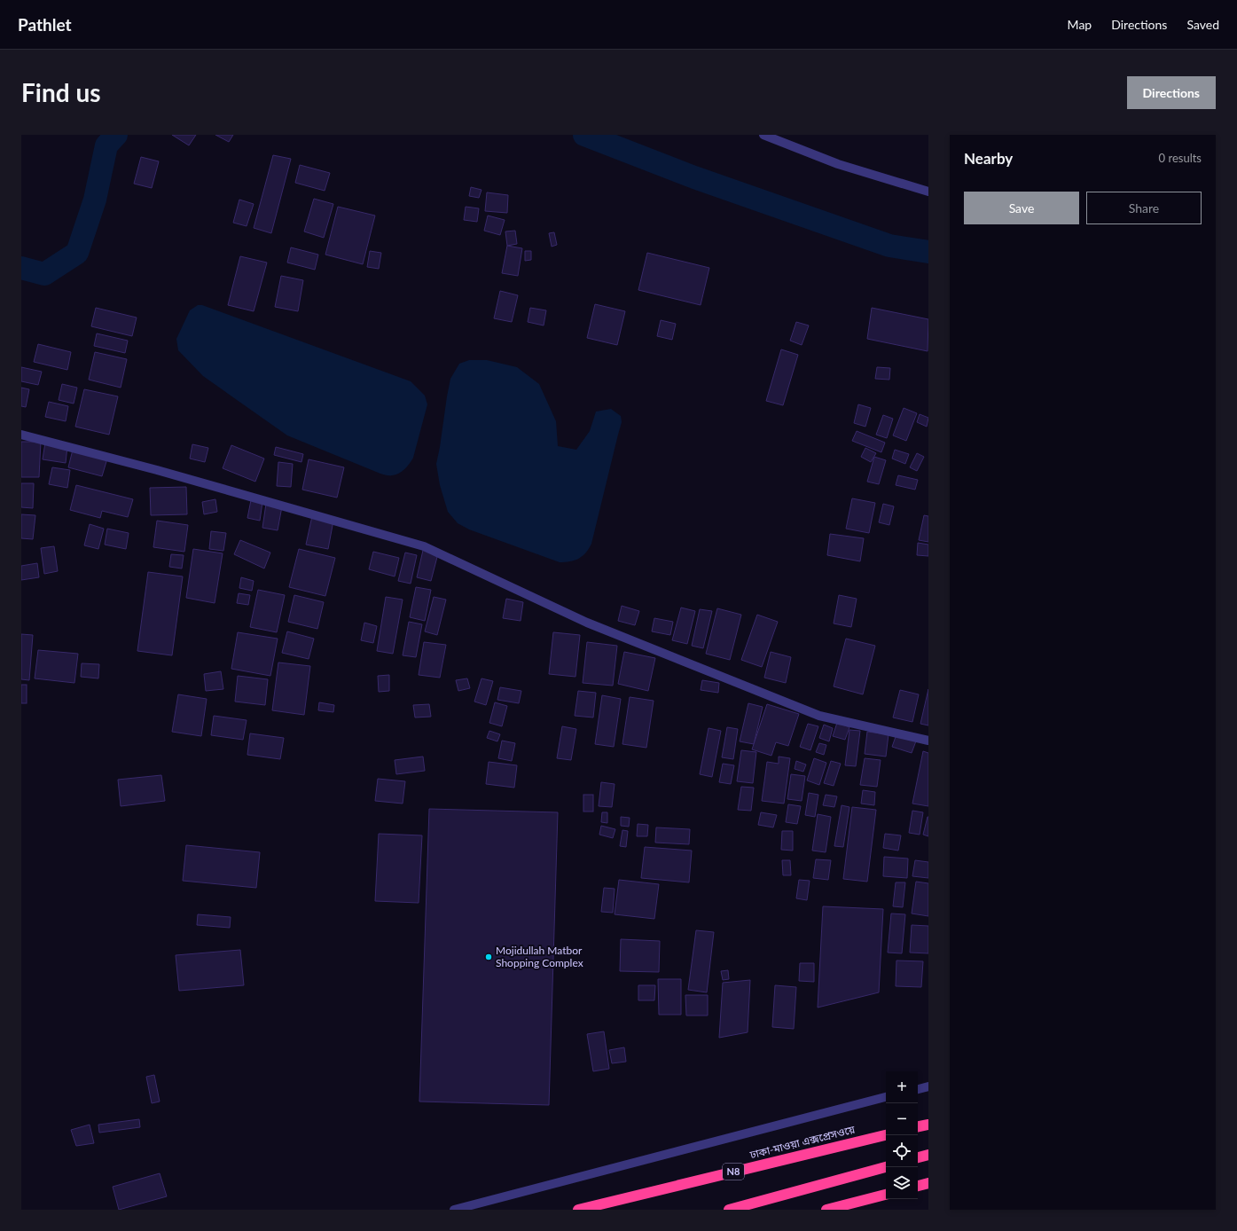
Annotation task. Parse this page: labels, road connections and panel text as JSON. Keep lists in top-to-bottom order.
{
  "streets": {
    "highway": ["ঢাকা-মাওয়া এক্সপ্রেসওয়ে", "N8"]
  },
  "places": ["Mojidullah Matbor Shopping Complex"],
  "page": {
    "header": "Pathlet",
    "nav": ["Map", "Directions", "Saved"],
    "buttons": [
      "Directions",
      ["Save", "Share"]
    ],
    "title": "Find us",
    "heading": ["Nearby", "0 results"],
    "map_buttons": ["+", "−"]
  }
}
